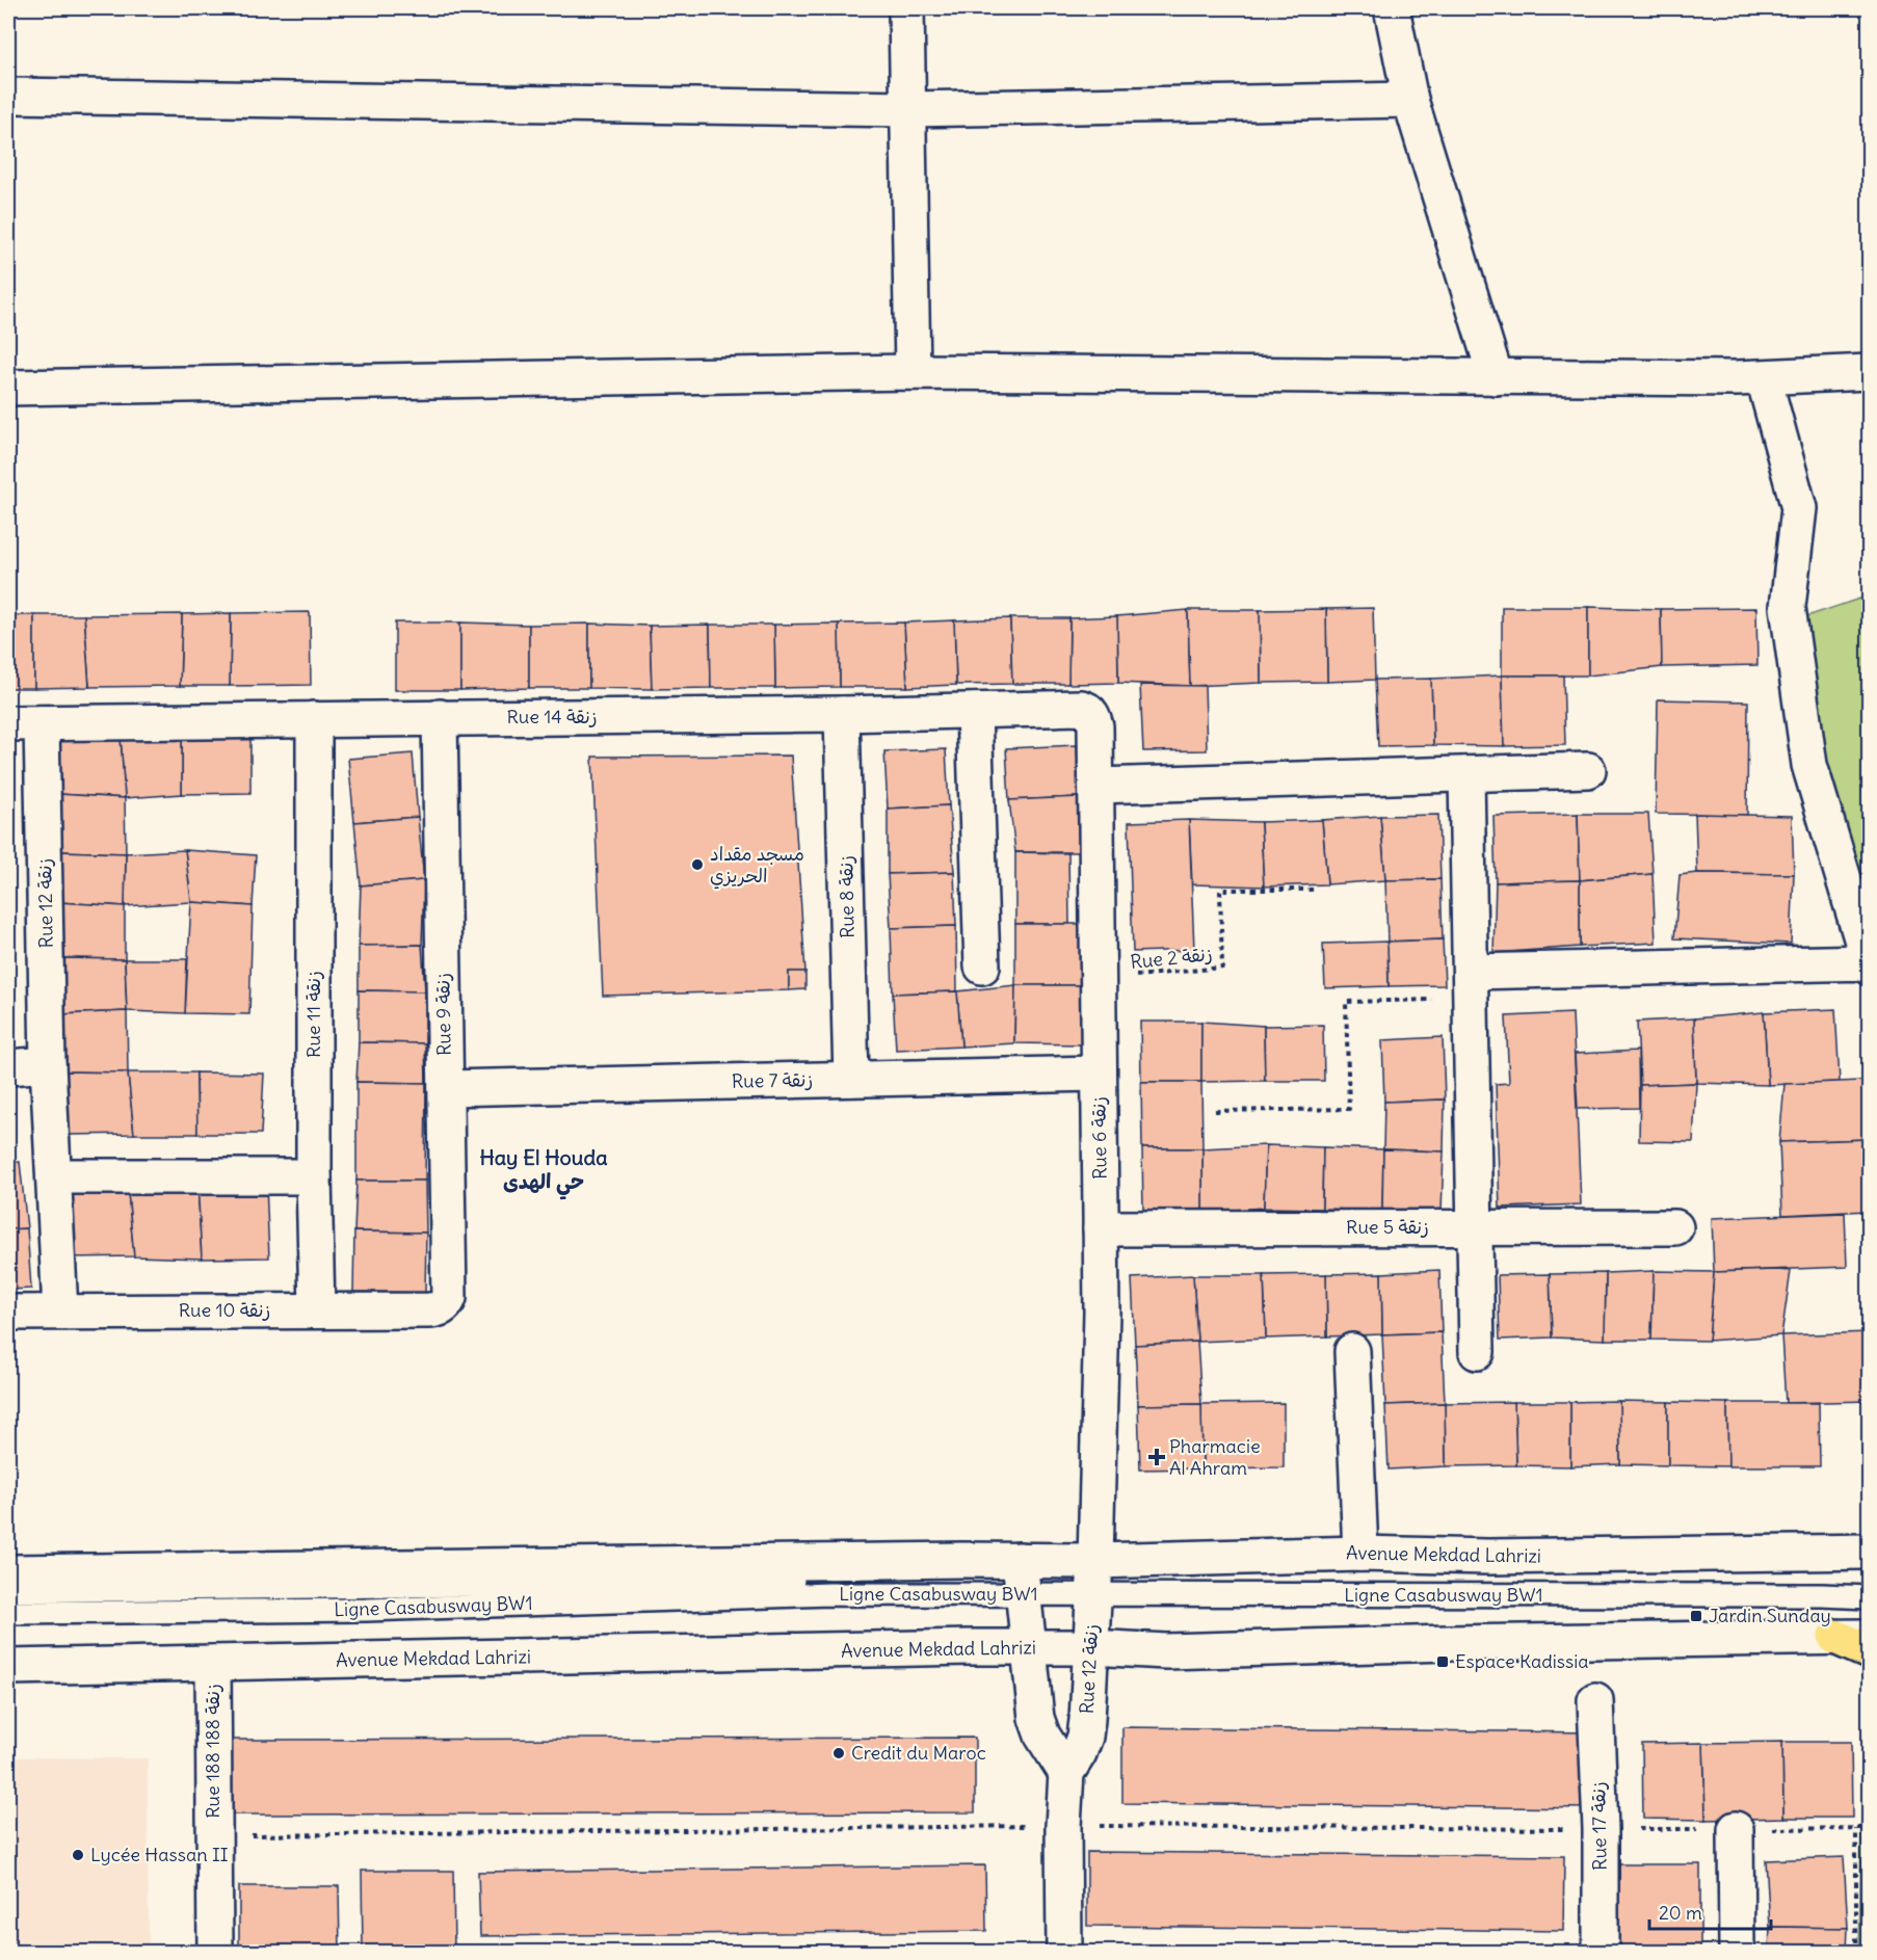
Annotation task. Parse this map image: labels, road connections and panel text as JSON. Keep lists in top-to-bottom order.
{
  "streets": {
    "street": [
      "Rue 14 زنقة",
      "Rue 8 زنقة",
      "Rue 12 زنقة",
      "Rue 11 زنقة",
      "Rue 9 زنقة",
      "Rue 7 زنقة",
      "Rue 6 زنقة",
      "Rue 5 زنقة",
      "Rue 10 زنقة",
      "Avenue Mekdad Lahrizi",
      "Rue 188 زنقة 188",
      "Rue 17 زنقة"
    ],
    "lane": ["Ligne Casabusway BW1"],
    "path": ["Rue 2 زنقة"]
  },
  "crossings": [
    ["Rue 14 زنقة", "Rue 8 زنقة"],
    ["Rue 14 زنقة", "Rue 12 زنقة"],
    ["Rue 14 زنقة", "Rue 11 زنقة"],
    ["Rue 14 زنقة", "Rue 9 زنقة"],
    ["Rue 14 زنقة", "Rue 6 زنقة"],
    ["Rue 8 زنقة", "Rue 7 زنقة"],
    ["Rue 12 زنقة", "Rue 6 زنقة"],
    ["Rue 12 زنقة", "Rue 10 زنقة"],
    ["Rue 12 زنقة", "Avenue Mekdad Lahrizi"],
    ["Rue 12 زنقة", "Ligne Casabusway BW1"],
    ["Rue 2 زنقة", "Rue 6 زنقة"],
    ["Rue 11 زنقة", "Rue 10 زنقة"],
    ["Rue 9 زنقة", "Rue 7 زنقة"],
    ["Rue 9 زنقة", "Rue 10 زنقة"],
    ["Rue 7 زنقة", "Rue 6 زنقة"],
    ["Rue 6 زنقة", "Rue 5 زنقة"],
    ["Rue 6 زنقة", "Avenue Mekdad Lahrizi"],
    ["Rue 6 زنقة", "Ligne Casabusway BW1"],
    ["Avenue Mekdad Lahrizi", "Ligne Casabusway BW1"],
    ["Avenue Mekdad Lahrizi", "Rue 188 زنقة 188"]
  ],
  "districts": ["Hay El Houda حي الهدى"],
  "places": {
    "other": ["مسجد مقداد الحريزي", "Credit du Maroc", "Lycée Hassan II"],
    "health": ["Pharmacie Al Ahram"],
    "transit": ["Jardin Sunday", "Espace Kadissia"]
  },
  "scale_bar": "20 m"
}
